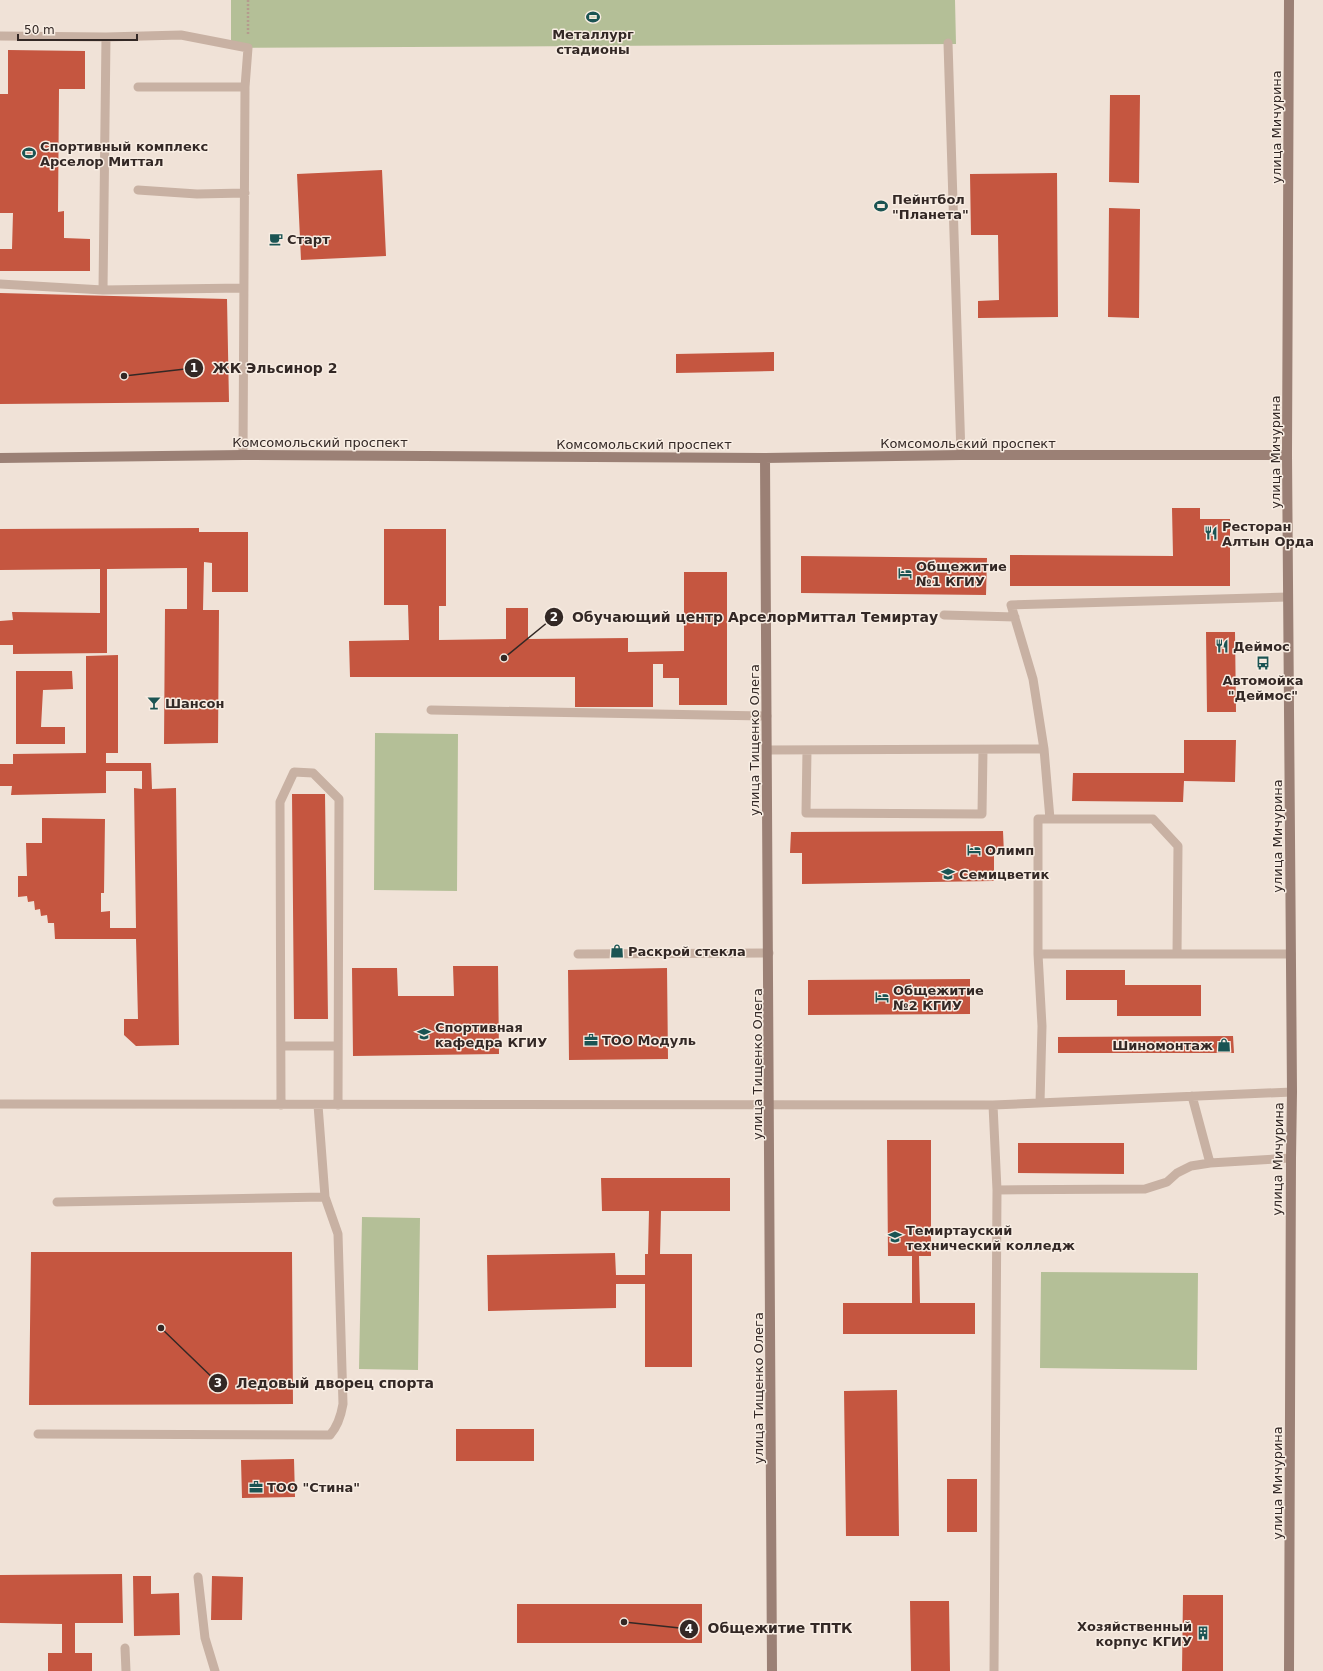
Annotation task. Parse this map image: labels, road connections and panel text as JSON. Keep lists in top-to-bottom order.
{
  "streets": {
    "street": ["улица Мичурина", "Комсомольский проспект", "улица Тищенко Олега"]
  },
  "crossings": [
    ["улица Мичурина", "Комсомольский проспект"],
    ["Комсомольский проспект", "улица Тищенко Олега"]
  ],
  "places": {
    "sports": ["Металлург стадионы", "Спортивный комплекс Арселор Миттал", "Пейнтбол \"Планета\""],
    "cafe": ["Старт"],
    "other": [
      "ЖК Эльсинор 2",
      "Обучающий центр АрселорМиттал Темиртау",
      "Ледовый дворец спорта",
      "Общежитие ТПТК"
    ],
    "restaurant": ["Ресторан Алтын Орда", "Деймос"],
    "hotel": ["Общежитие №1 КГИУ", "Олимп", "Общежитие №2 КГИУ"],
    "bus stop": ["Автомойка \"Деймос\""],
    "bar": ["Шансон"],
    "school or university": ["Семицветик", "Спортивная кафедра КГИУ", "Темиртауский технический колледж"],
    "shop": ["Раскрой стекла", "Шиномонтаж"],
    "office": ["ТОО Модуль", "ТОО \"Стина\""],
    "building": ["Хозяйственный корпус КГИУ"]
  },
  "scale_bar": "50 m"
}
